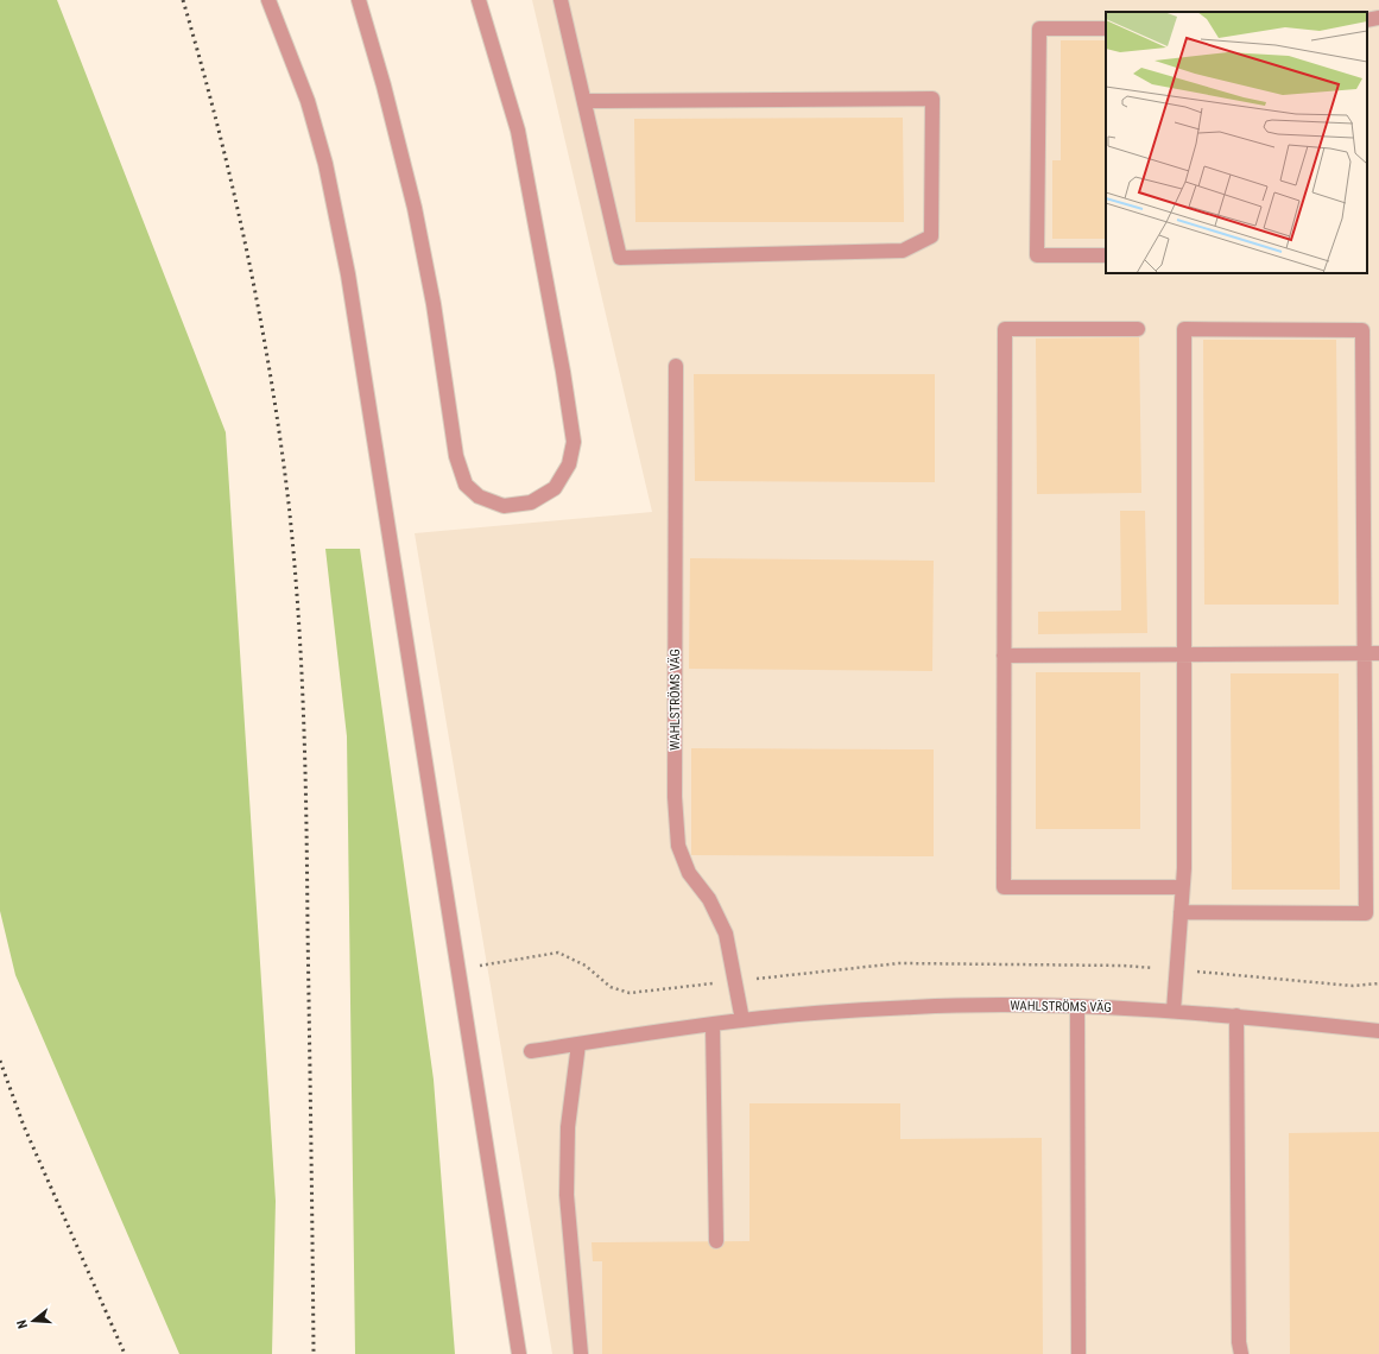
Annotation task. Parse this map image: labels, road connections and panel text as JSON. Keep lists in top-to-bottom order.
{
  "streets": {
    "street": ["WAHLSTRÖMS VÄG"]
  },
  "north": "left"
}
